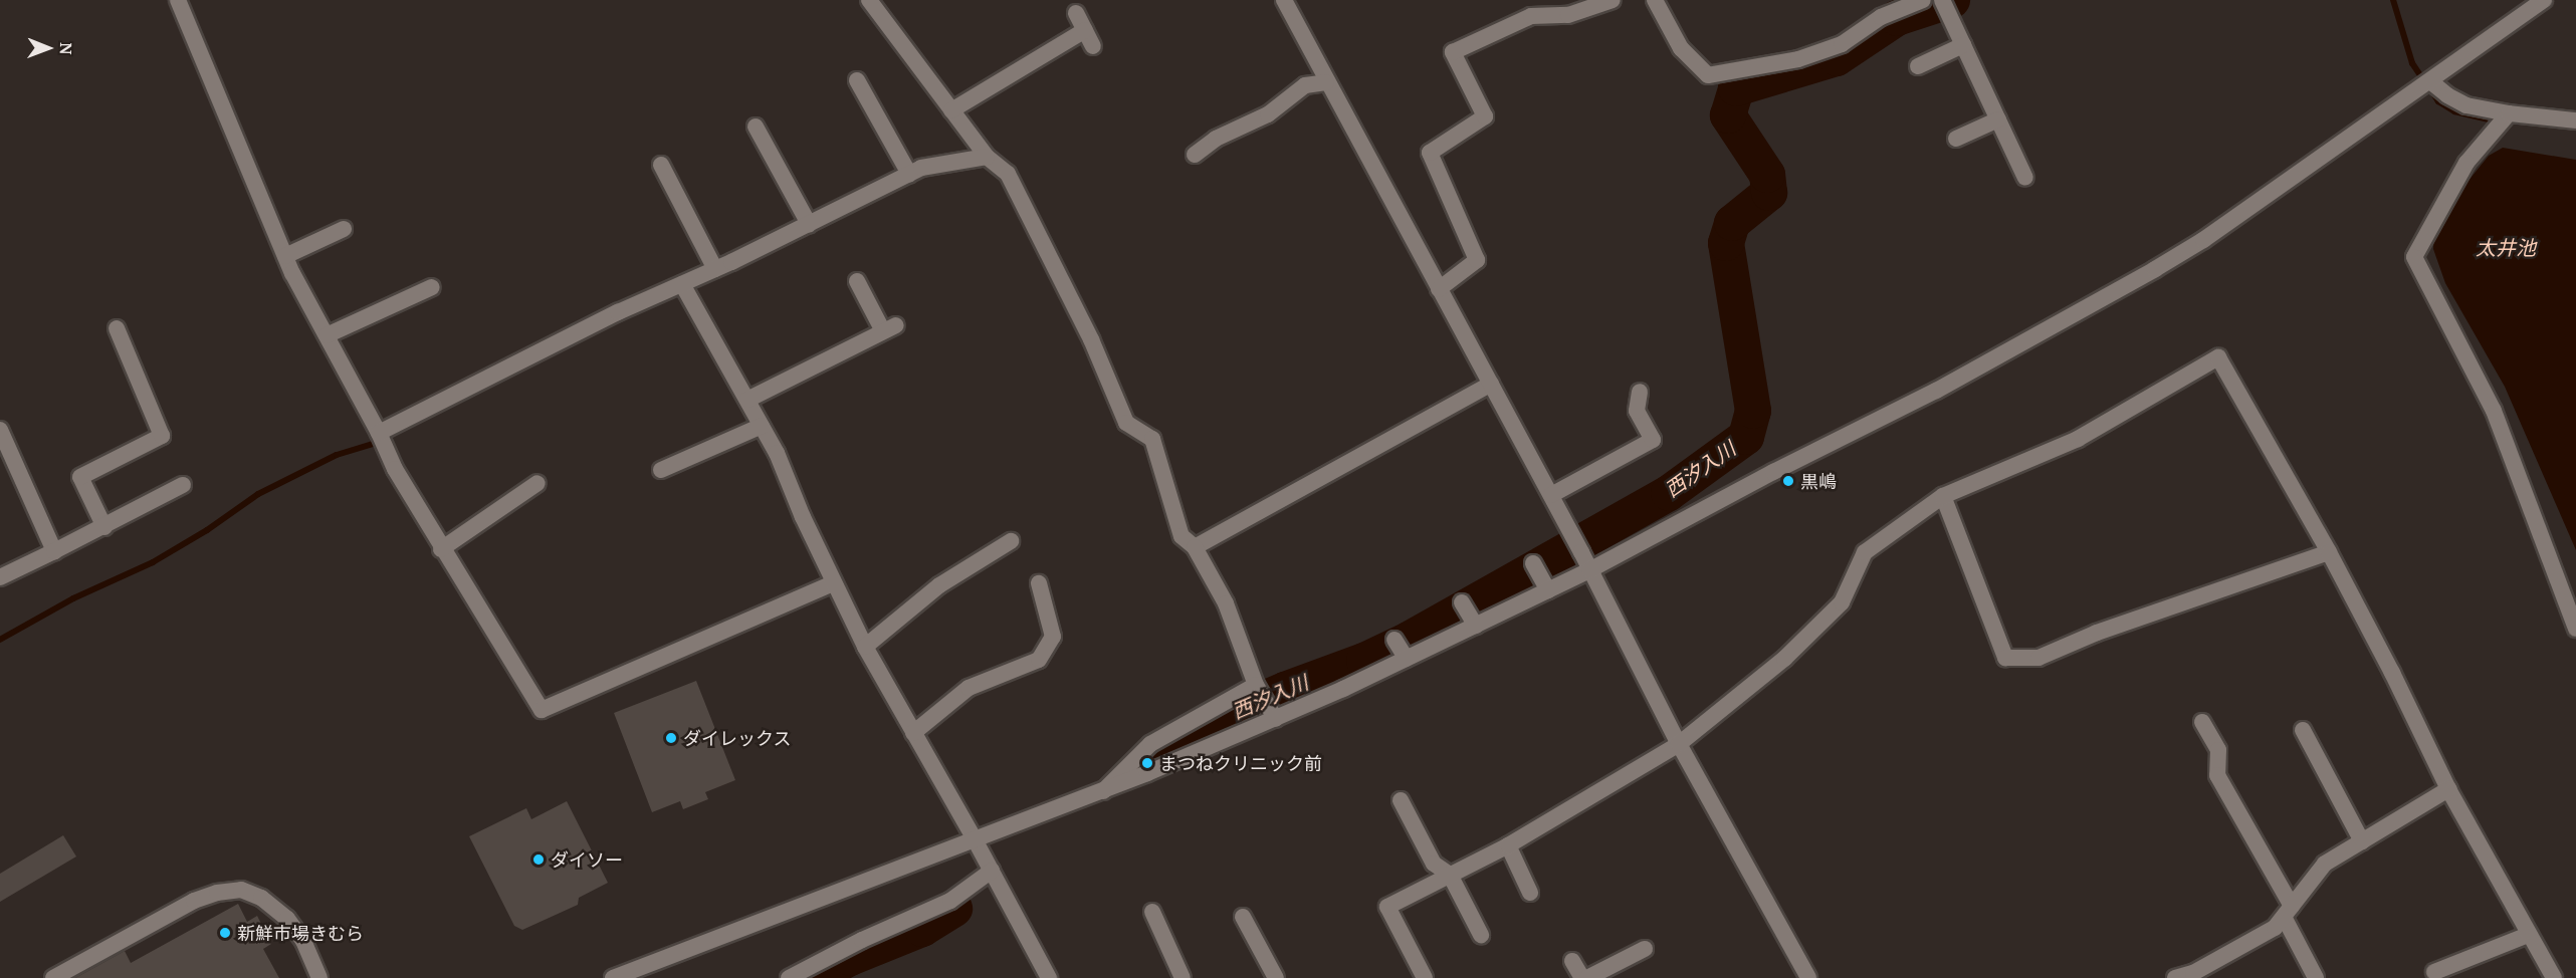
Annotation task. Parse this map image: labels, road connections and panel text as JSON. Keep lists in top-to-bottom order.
{
  "water": ["太井池", "西汐入川"],
  "places": [
    "黒嶋",
    "ダイレックス",
    "まつねクリニック前",
    "ダイソー",
    "新鮮市場きむら"
  ],
  "north": "right"
}
